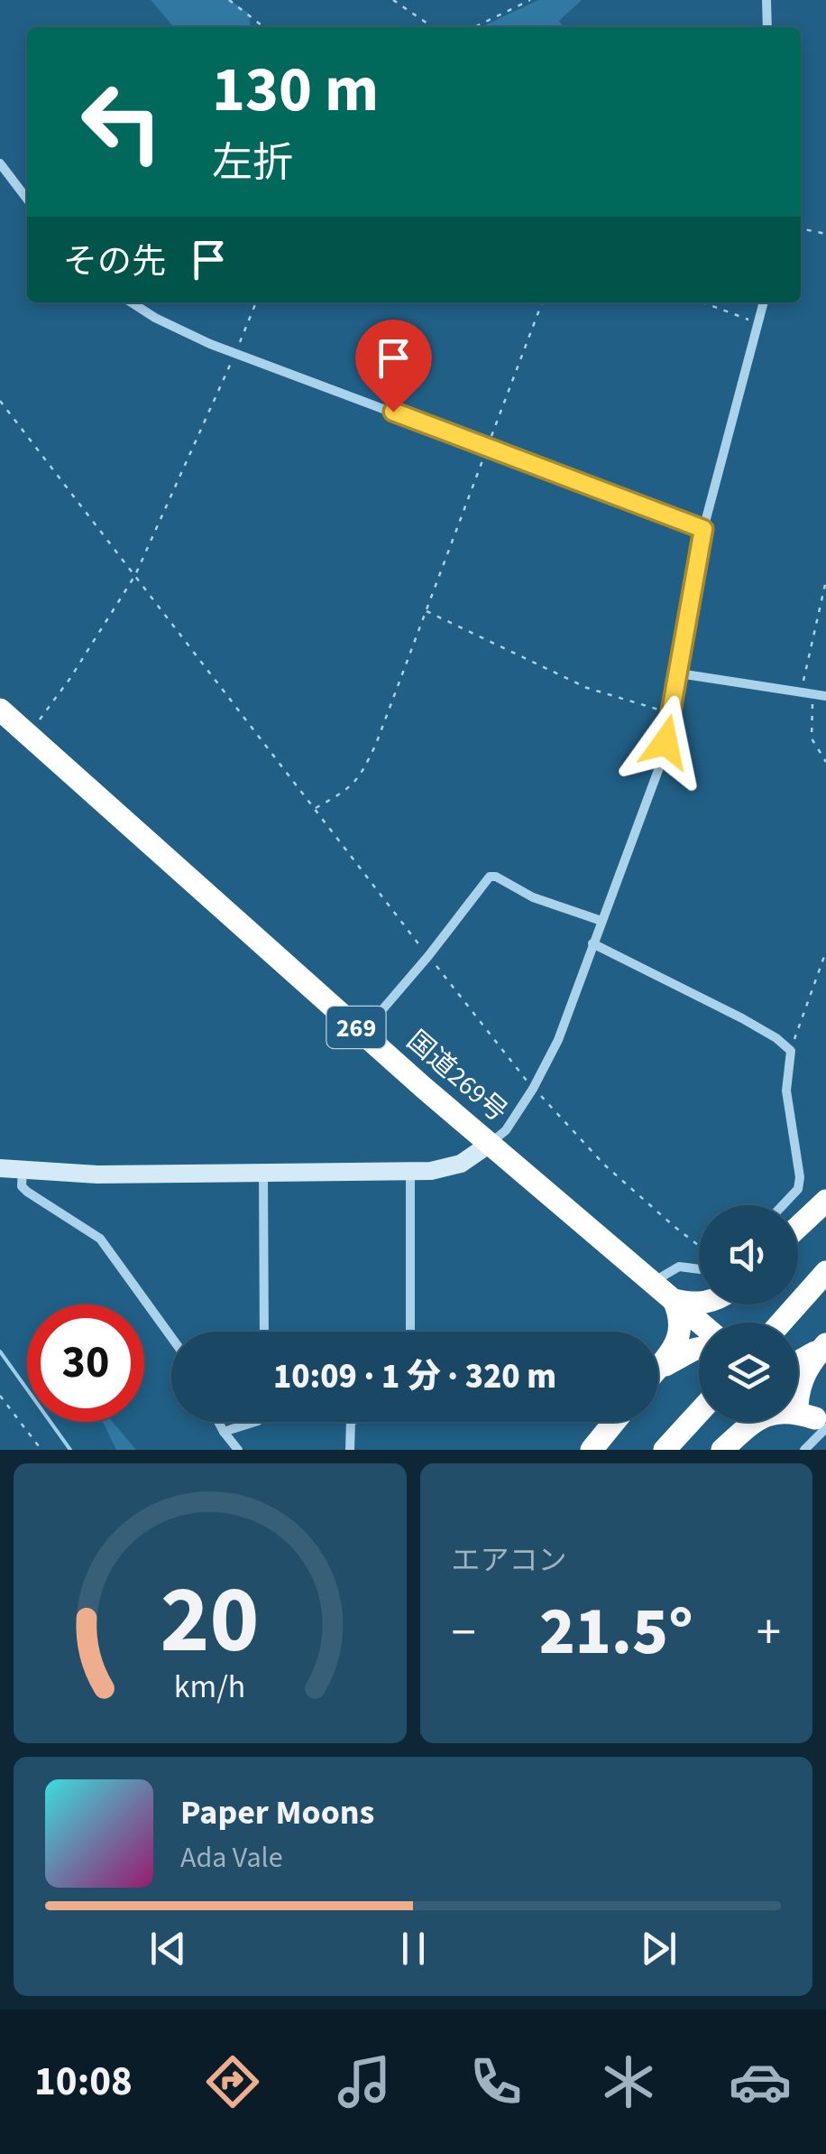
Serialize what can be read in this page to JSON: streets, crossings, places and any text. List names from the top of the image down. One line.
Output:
{"streets":{"highway":["269","国道269号"]},"page":{"turn":["130 m","左折"],"then":"その先","limit":"30","trip":"10:09 · 1 分 · 320 m","tile":"エアコン","heat":["−","21.5°","+"],"song":["Paper Moons","Ada Vale"],"tabs":"10:08","gauge":["20","km/h"]}}
